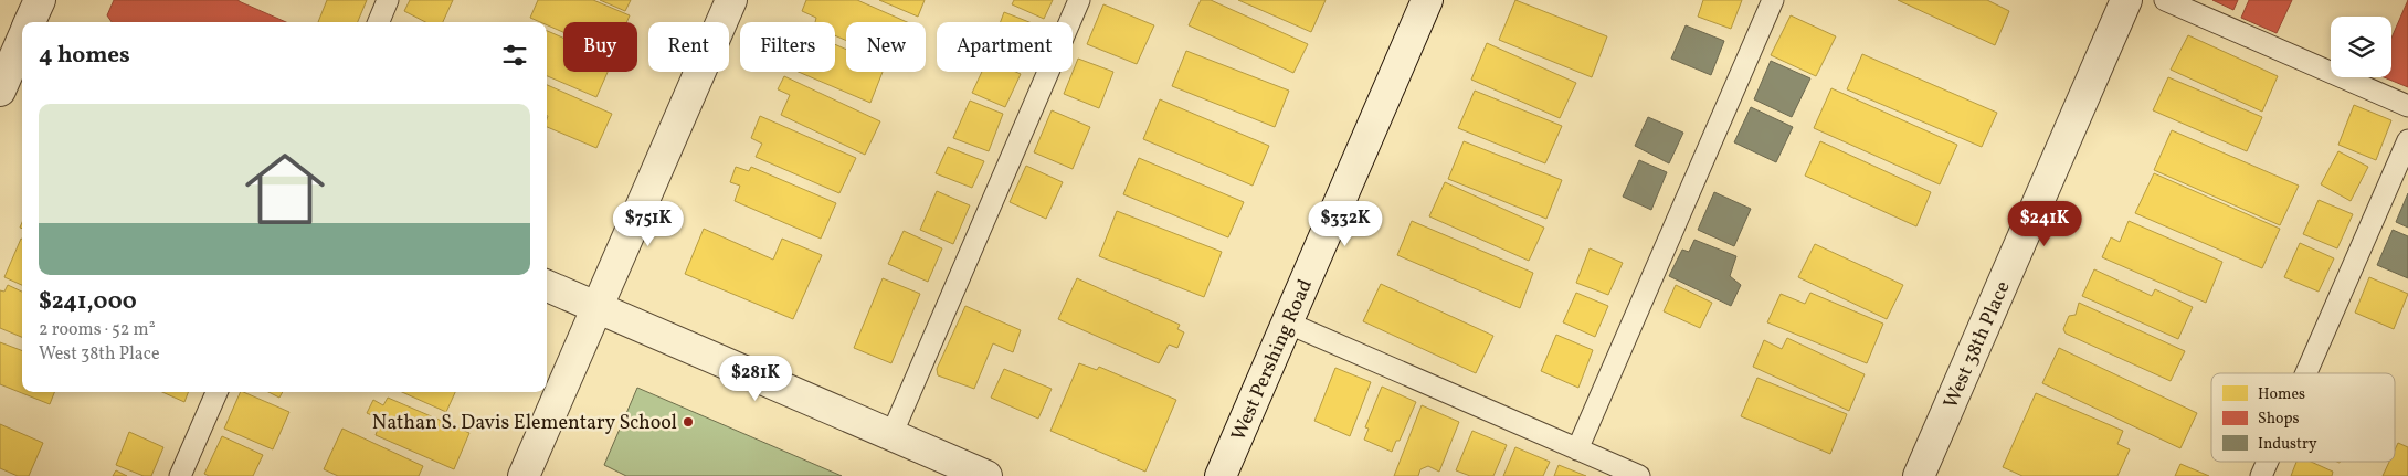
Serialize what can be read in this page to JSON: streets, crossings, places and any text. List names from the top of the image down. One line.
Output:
{"streets":{"street":["West 38th Place","West Pershing Road"]},"places":["Nathan S. Davis Elementary School"],"legend":["Homes","Shops","Industry"],"page":{"chip":["Buy","Rent","Filters","New","Apartment"],"heading":"4 homes","list":[{"name":"$241,000","note":"2 rooms · 52 m² · West 38th Place"}],"price":["$751K","$332K","$241K","$281K"]}}
